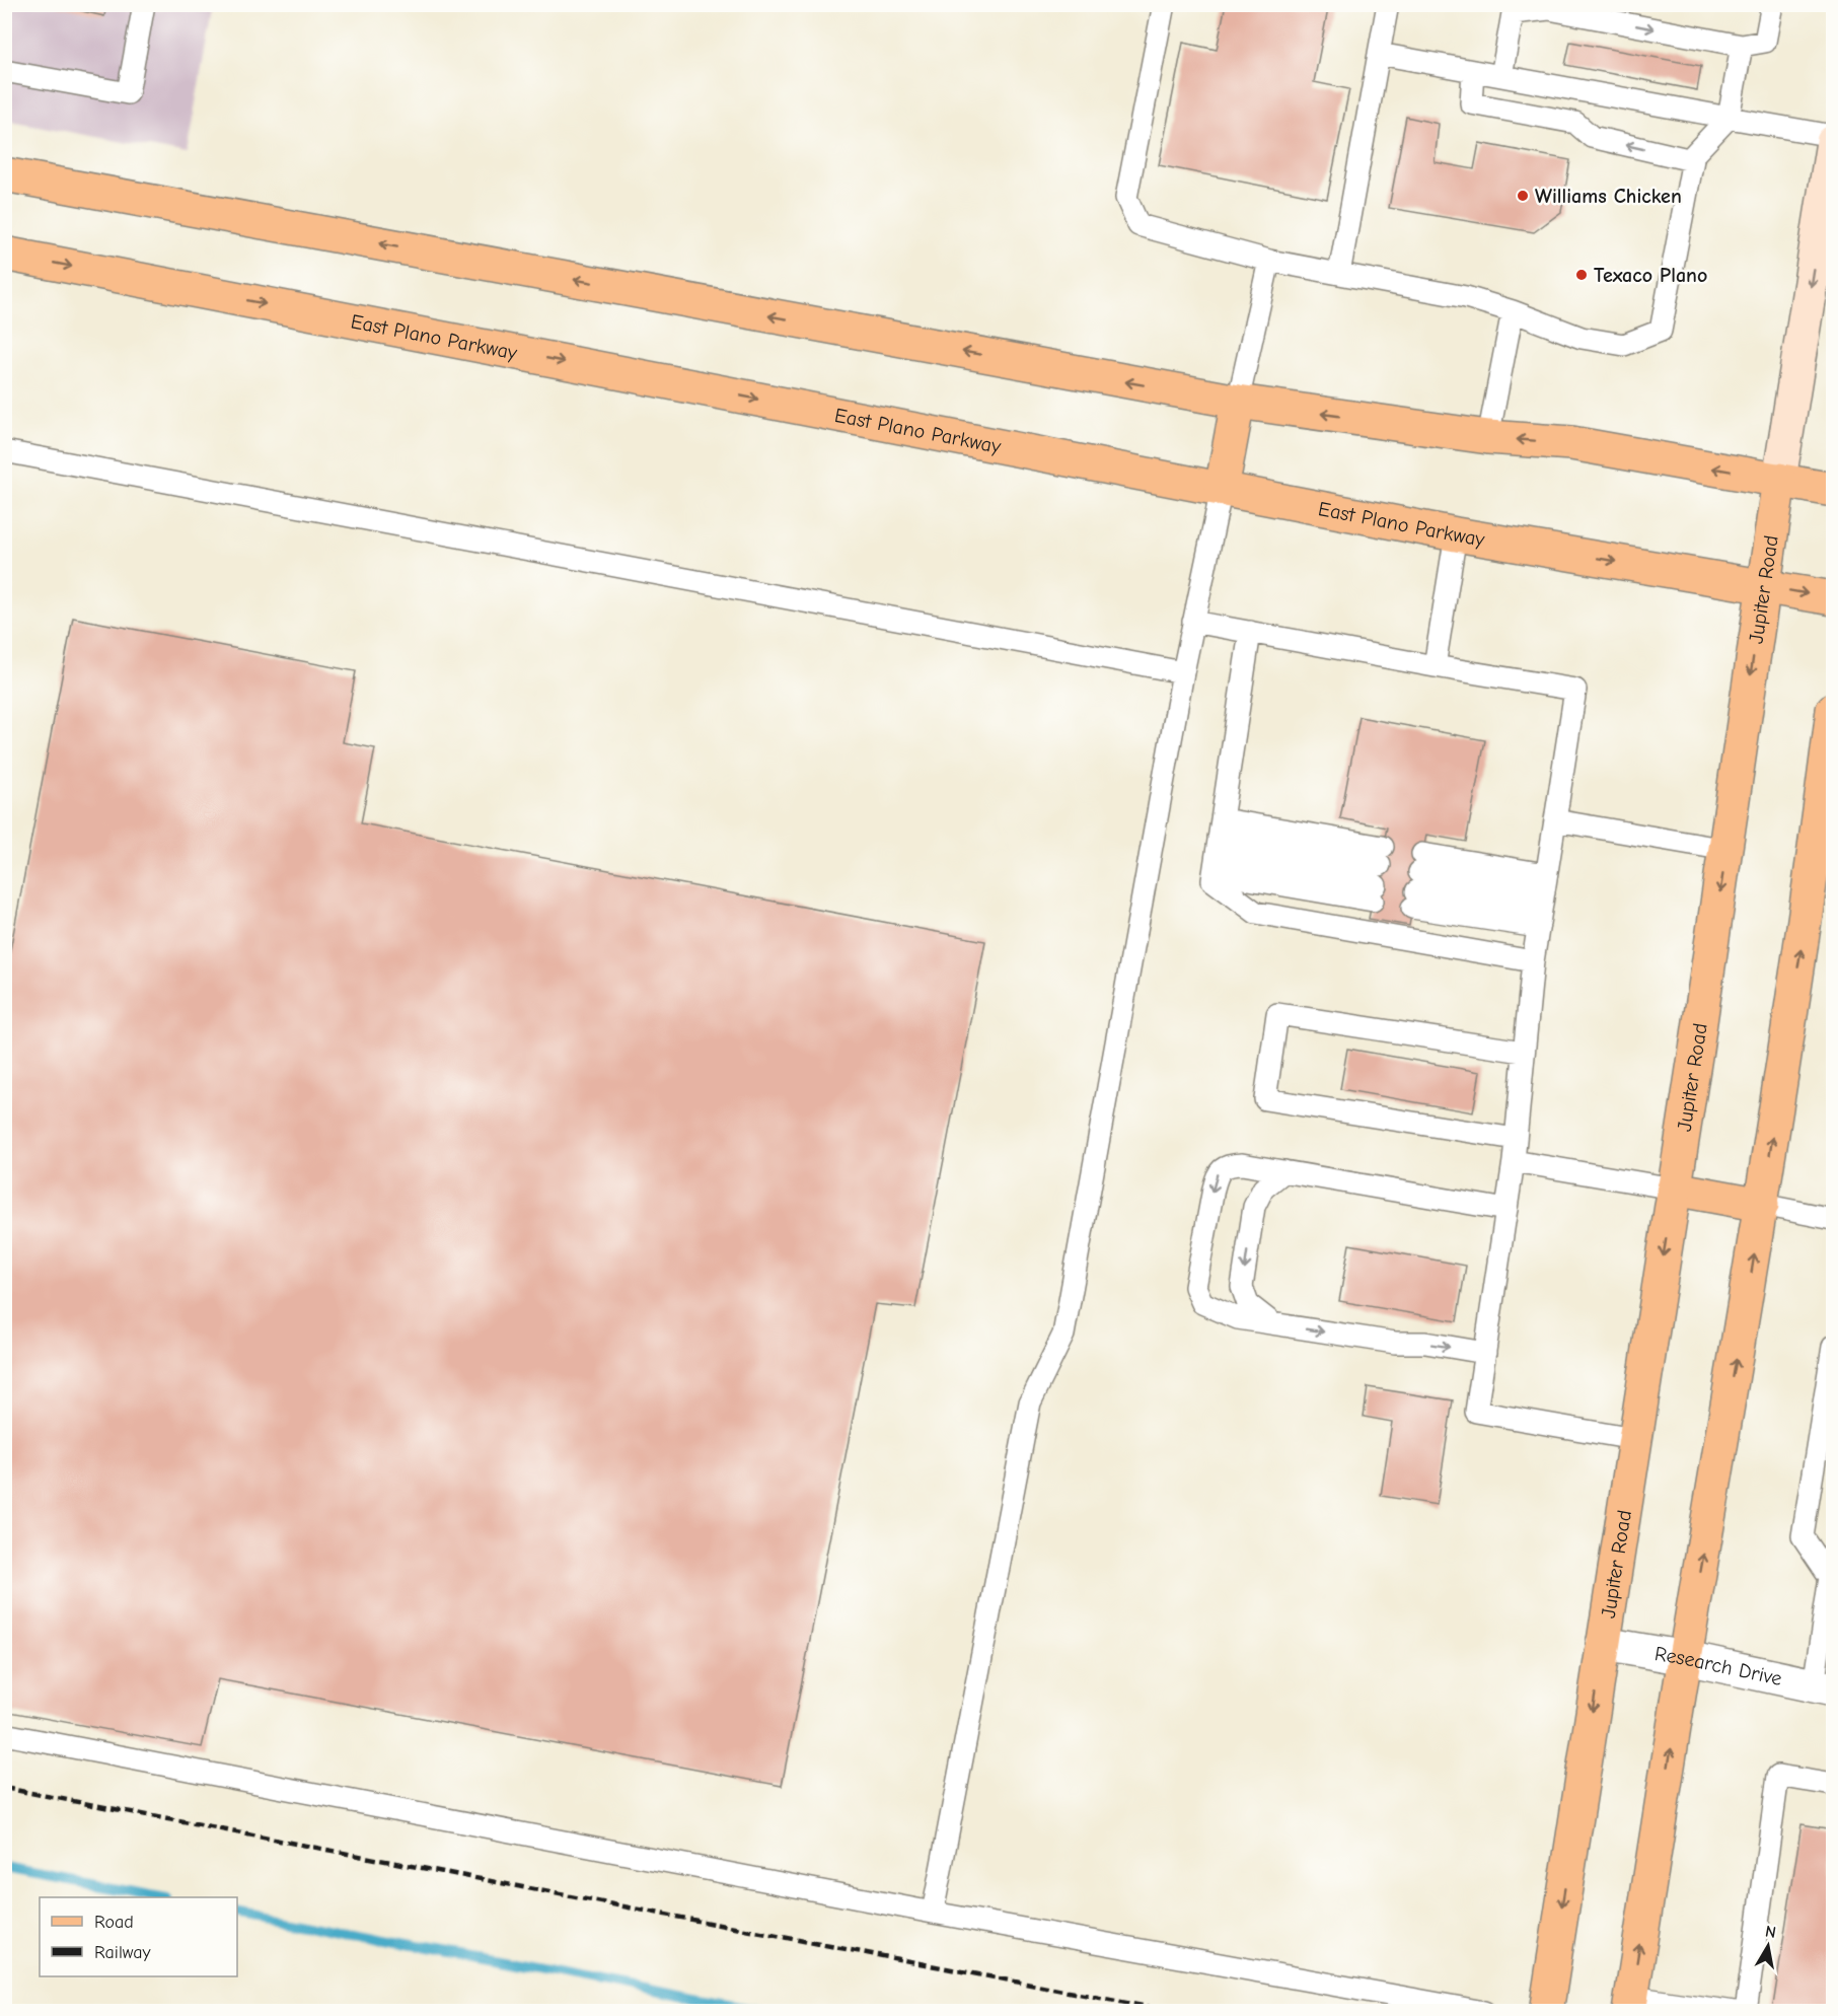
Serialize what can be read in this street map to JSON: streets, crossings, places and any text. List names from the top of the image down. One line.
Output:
{"streets":{"main road":["East Plano Parkway","Jupiter Road"],"street":["Research Drive"]},"crossings":[["East Plano Parkway","Jupiter Road"],["Jupiter Road","Research Drive"]],"places":["Williams Chicken","Texaco Plano"],"legend":["Road","Railway"],"north":"top"}
